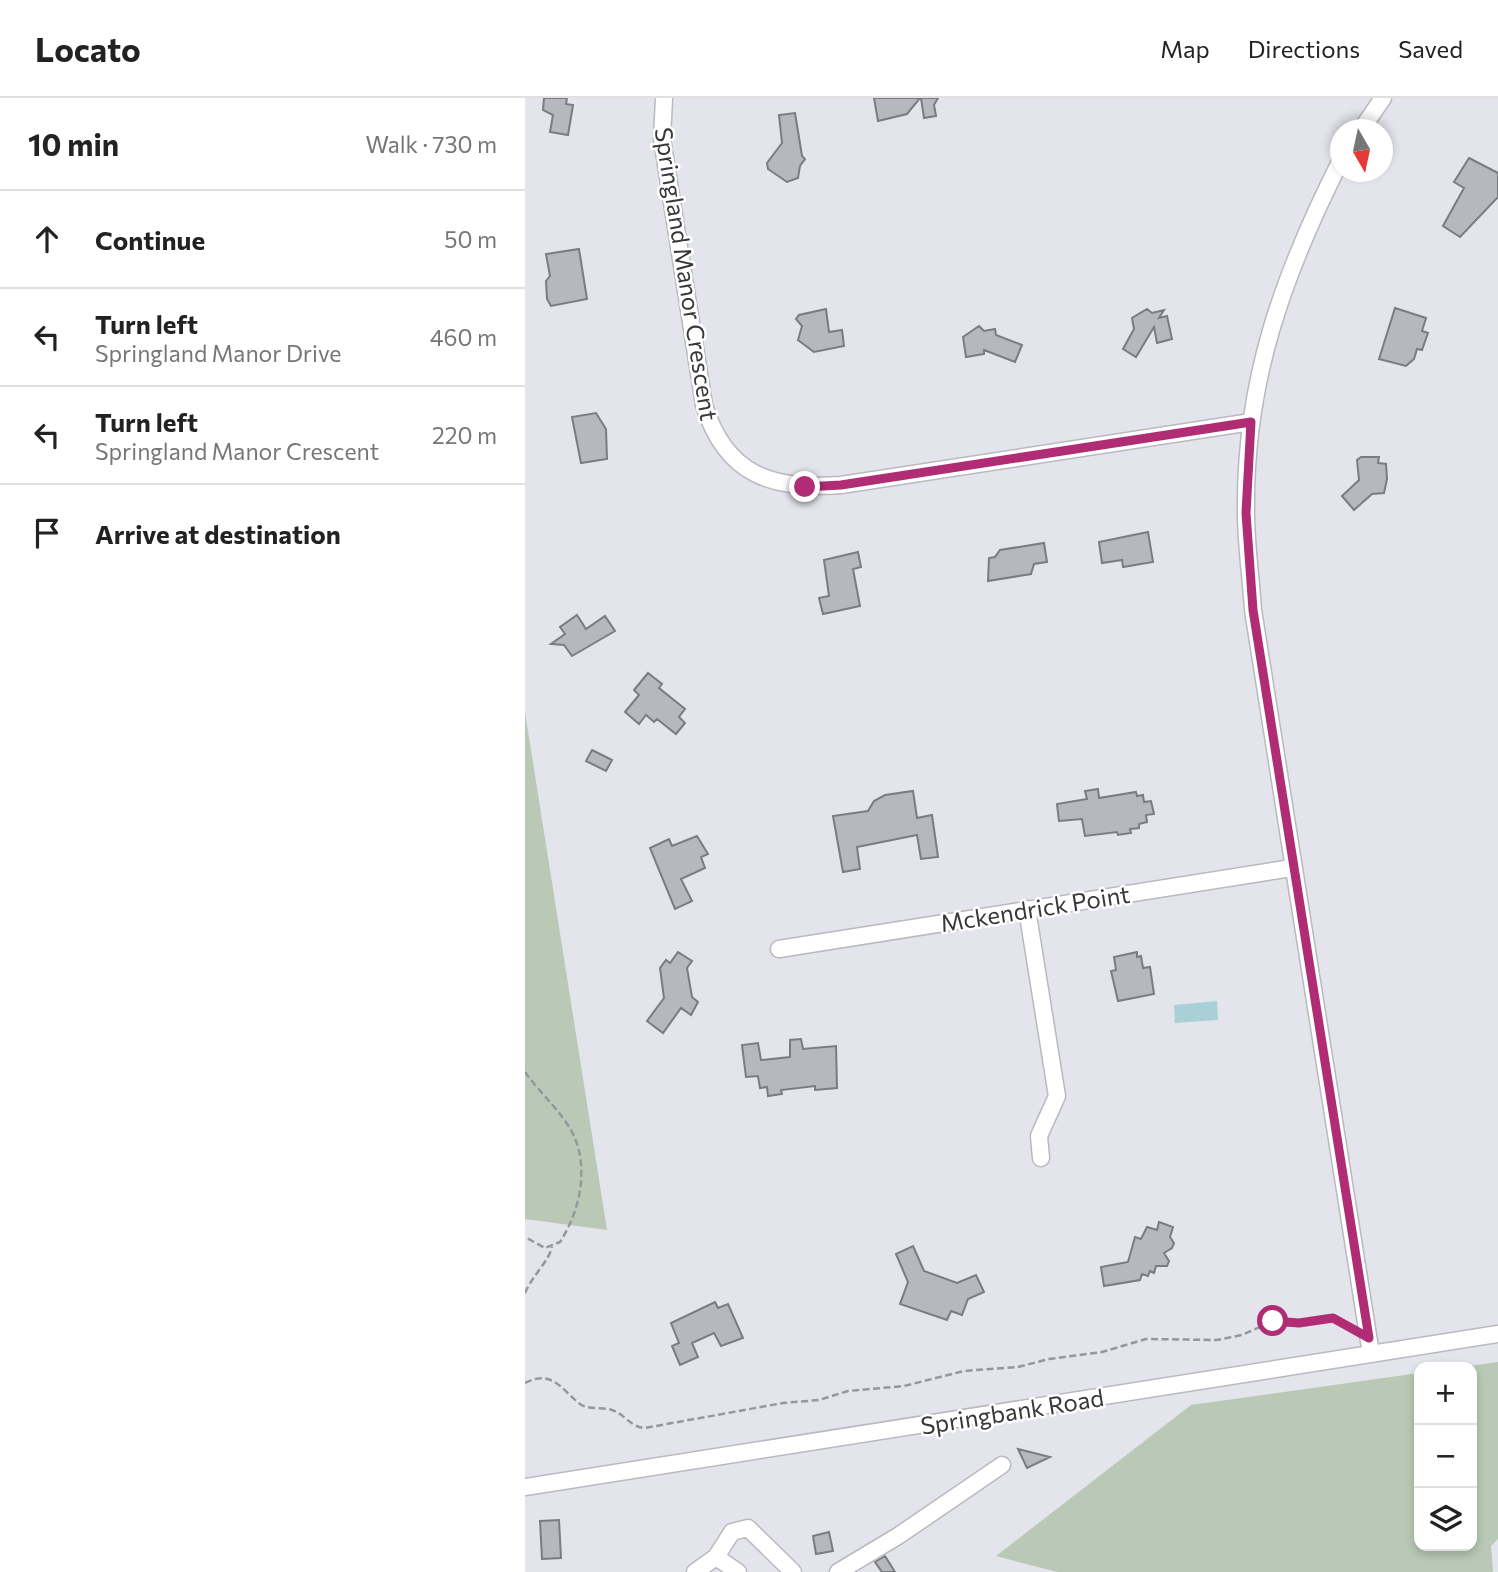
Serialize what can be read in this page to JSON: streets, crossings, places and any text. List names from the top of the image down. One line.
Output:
{"streets":{"street":["Springland Manor Crescent","Mckendrick Point","Springbank Road"]},"north":"bottom","page":{"header":"Locato","nav":["Map","Directions","Saved"],"heading":["10 min","Walk · 730 m"],"list":[["Continue","50 m"],["Turn left","Springland Manor Drive","460 m"],["Turn left","Springland Manor Crescent","220 m"],"Arrive at destination"],"map_buttons":["+","−"]}}
